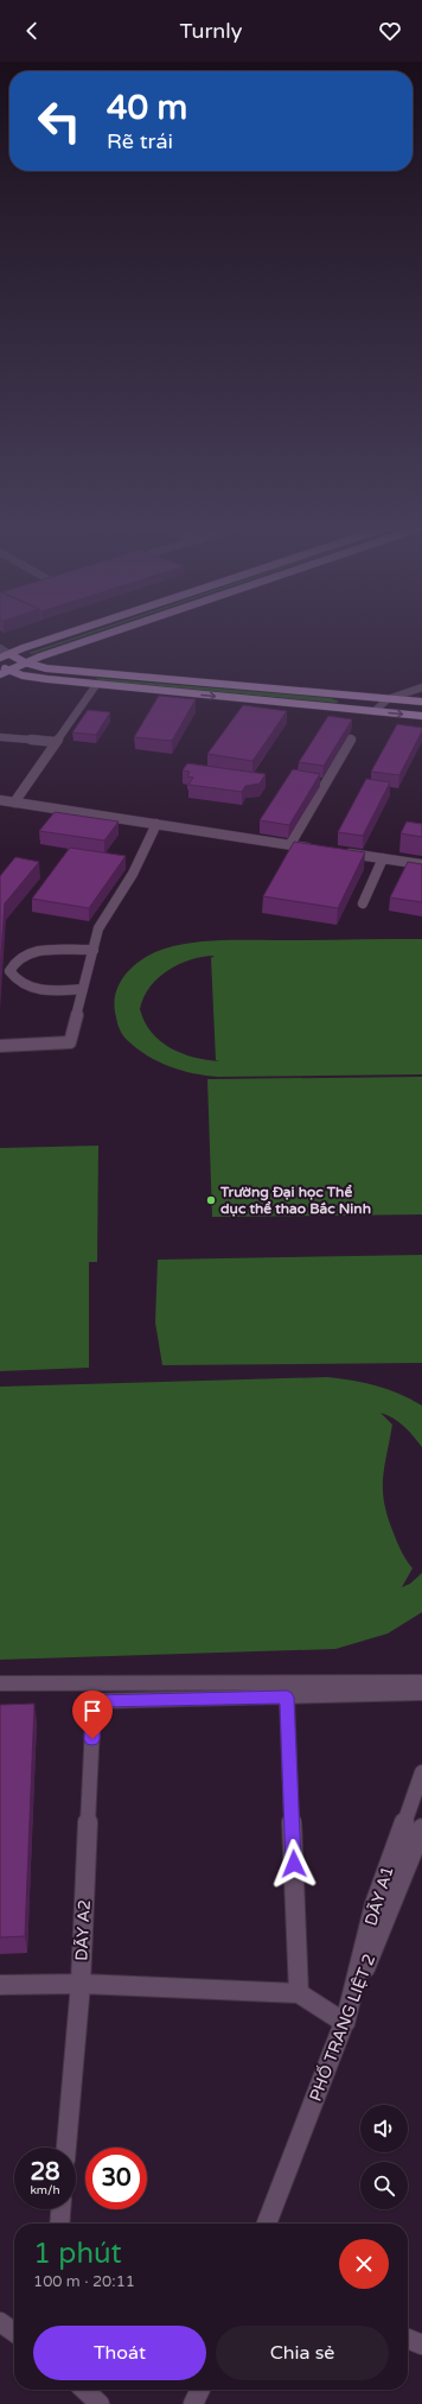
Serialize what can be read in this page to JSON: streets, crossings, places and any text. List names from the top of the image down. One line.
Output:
{"streets":{"street":["DÃY A1","DÃY A2","PHỐ TRANG LIỆT 2"]},"crossings":[["DÃY A1","PHỐ TRANG LIỆT 2"]],"places":["Trường Đại học Thể dục thể thao Bắc Ninh"],"page":{"header":"Turnly","turn":["40 m","Rẽ trái"],"speed":"28 km/h","limit":"30","heading":["1 phút","100 m · 20:11"],"buttons":["Thoát","Chia sẻ"]}}
